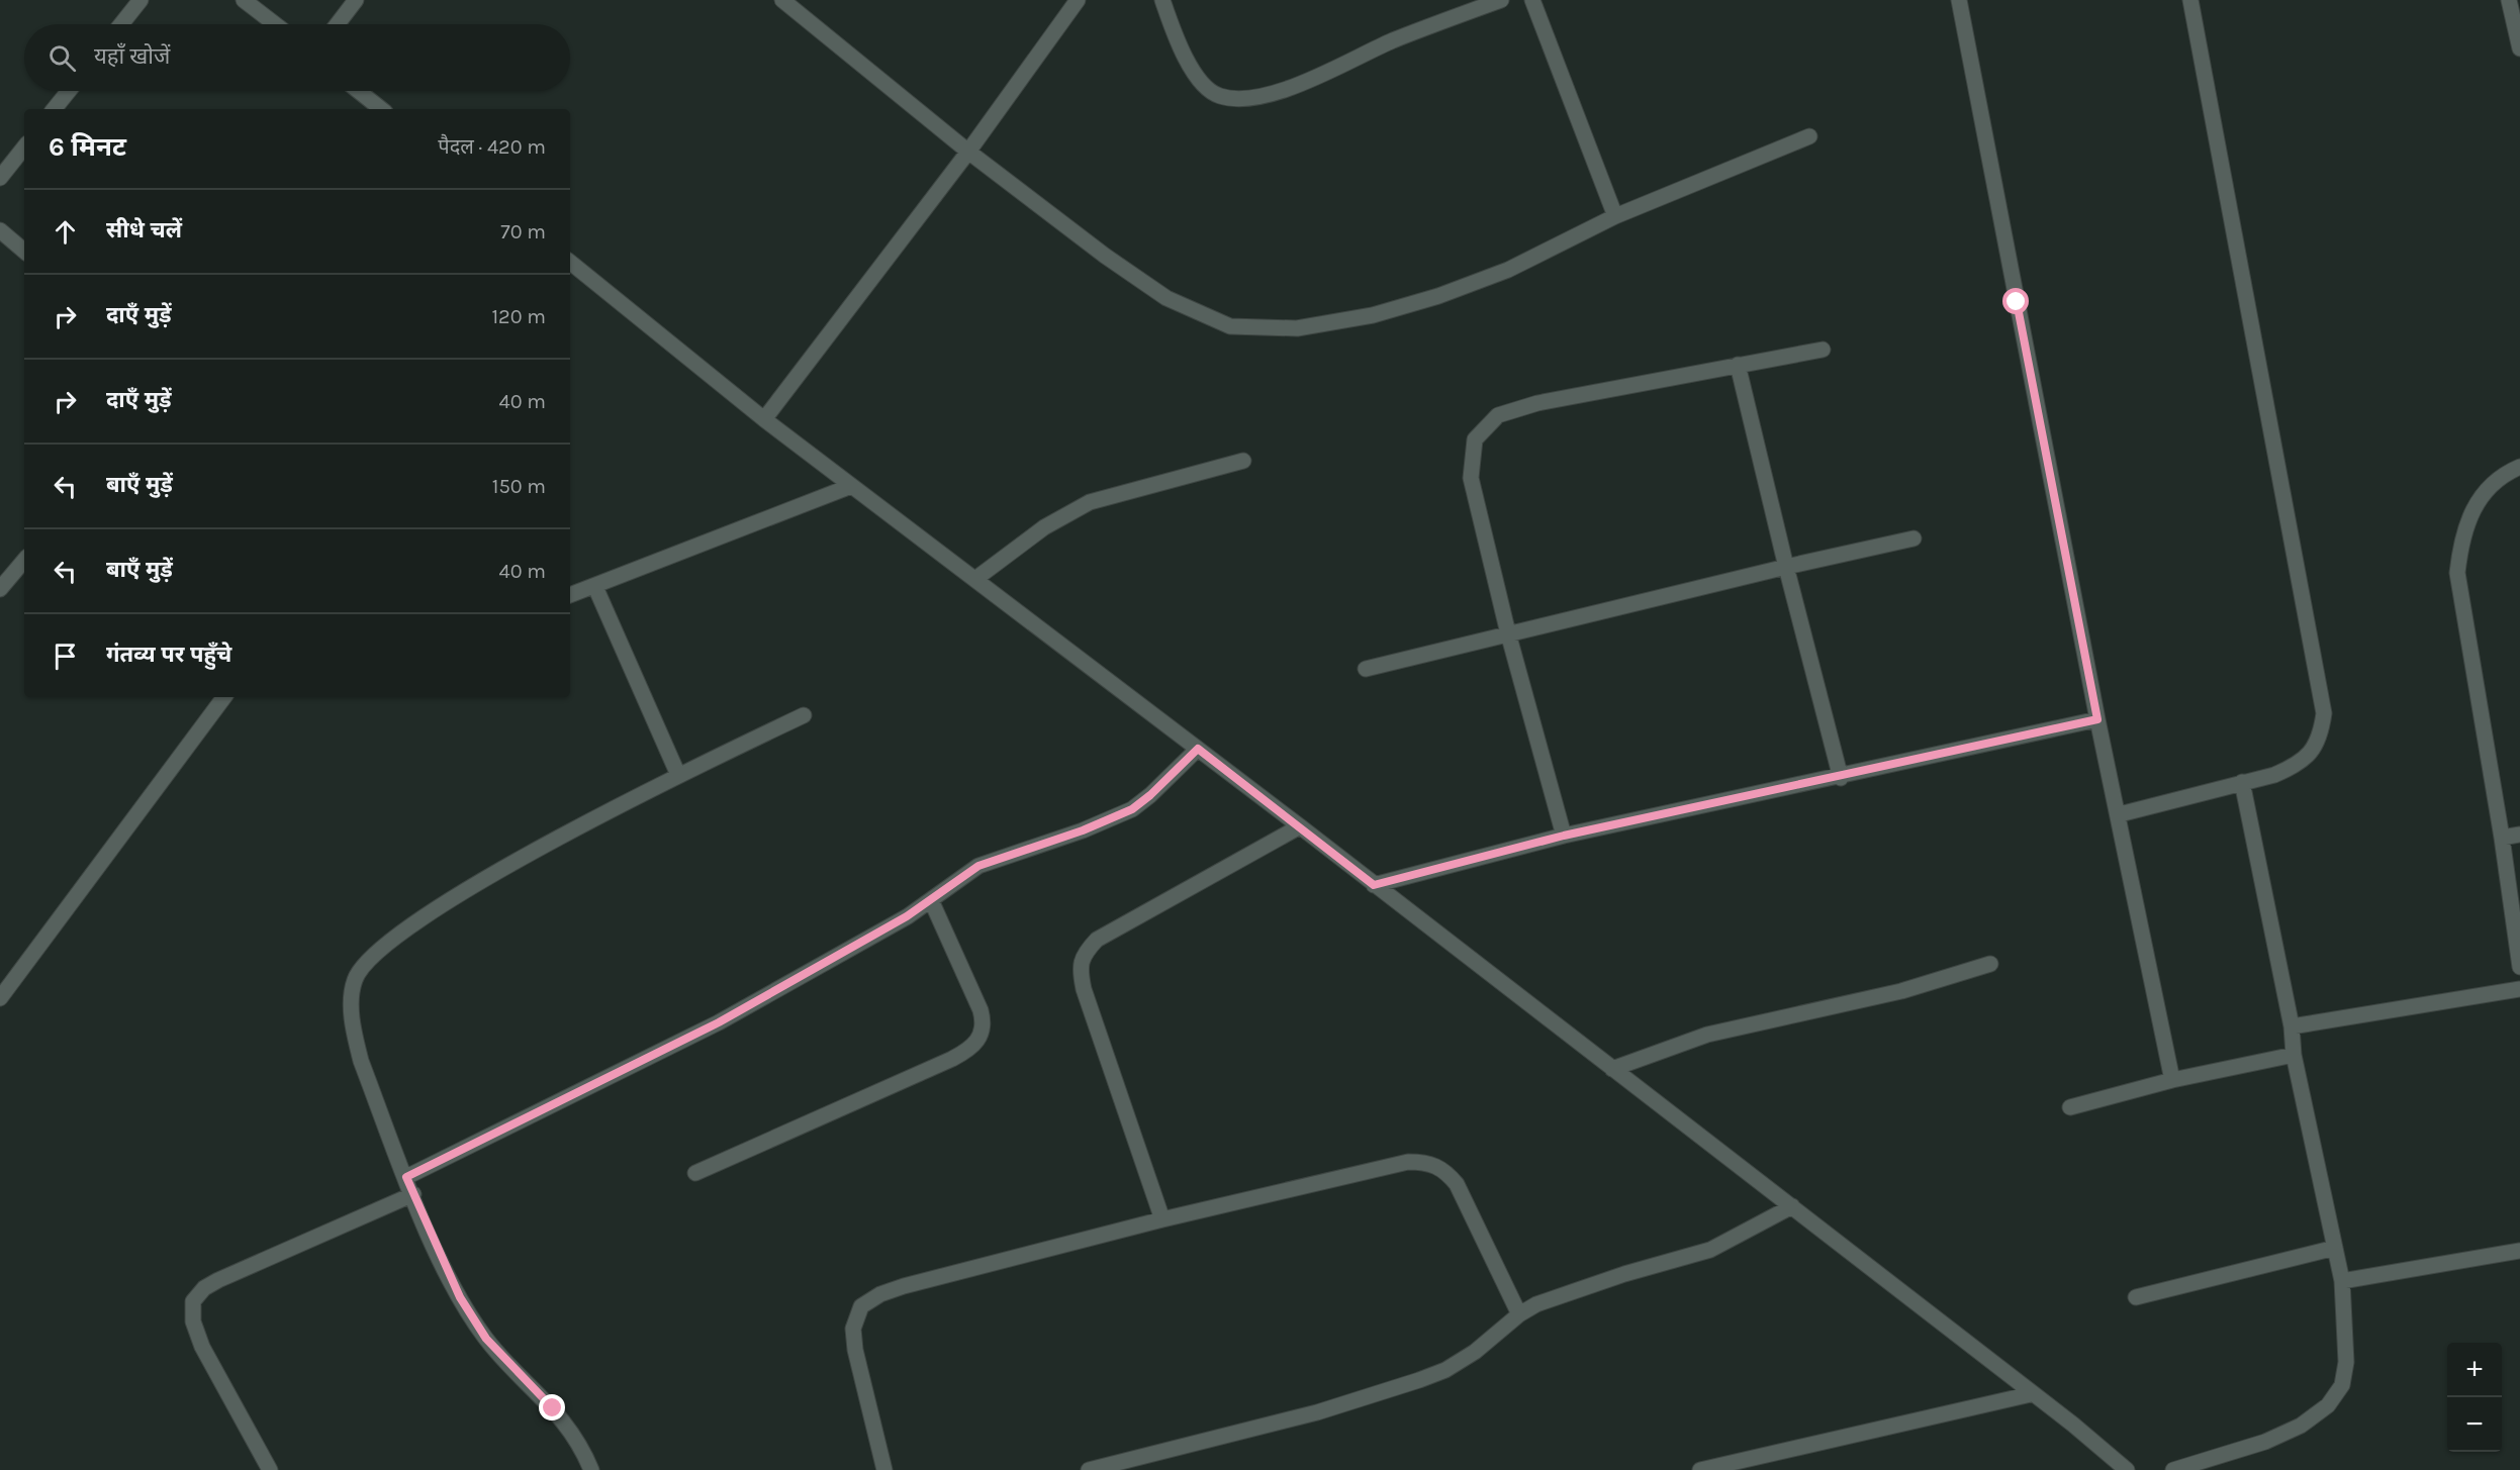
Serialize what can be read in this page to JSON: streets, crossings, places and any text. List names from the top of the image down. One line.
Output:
{"page":{"search":"यहाँ खोजें","heading":["6 मिनट","पैदल · 420 m"],"list":[["सीधे चलें","70 m"],["दाएँ मुड़ें","120 m"],["दाएँ मुड़ें","40 m"],["बाएँ मुड़ें","150 m"],["बाएँ मुड़ें","40 m"],"गंतव्य पर पहुँचे"],"map_buttons":["+","−"]}}
